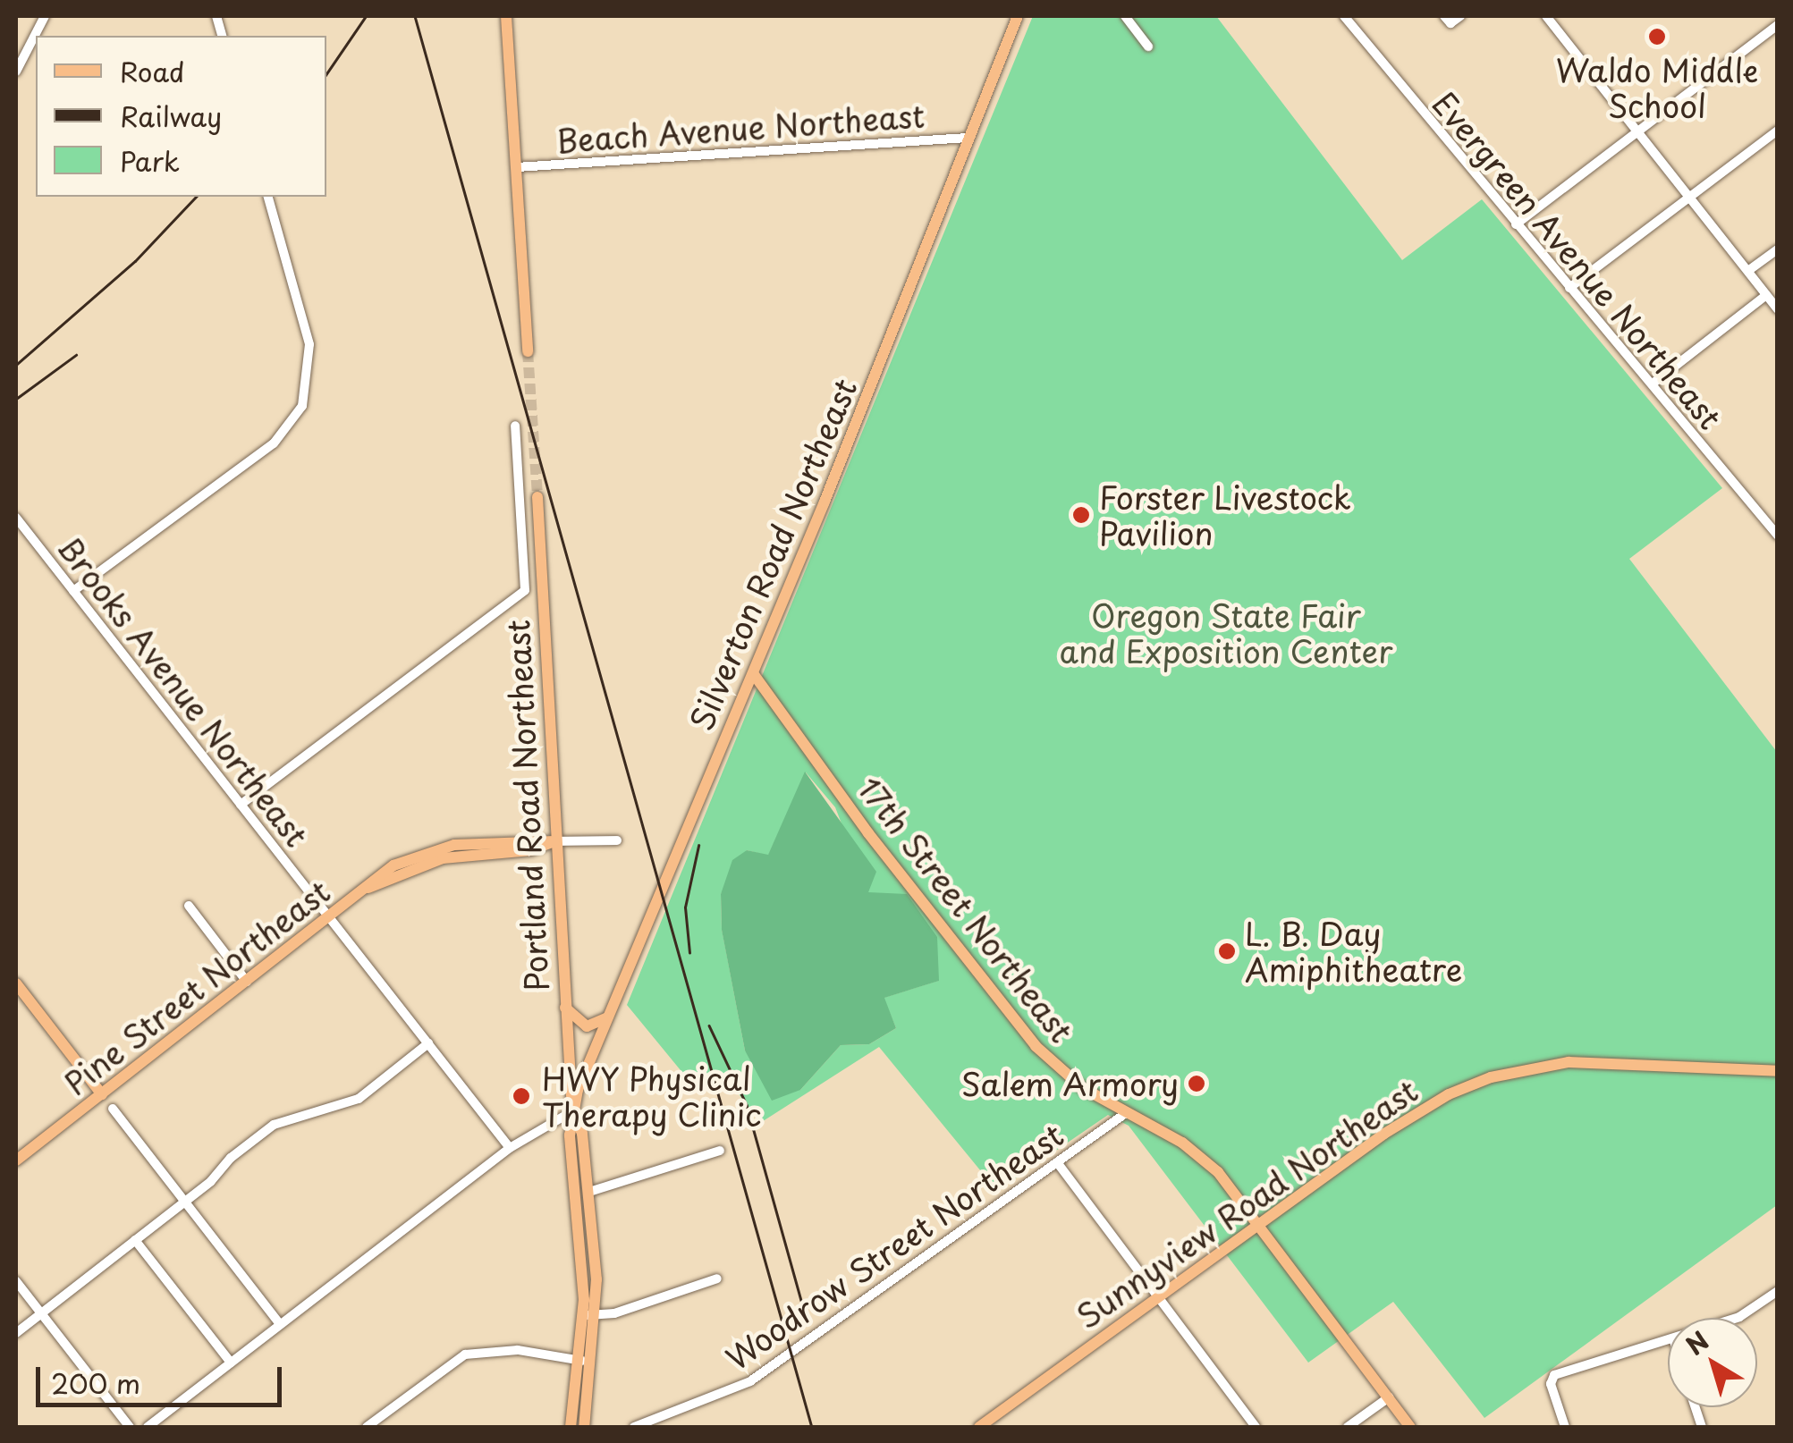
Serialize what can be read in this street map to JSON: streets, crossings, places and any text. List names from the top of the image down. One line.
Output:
{"streets":{"main road":["Silverton Road Northeast","Portland Road Northeast","17th Street Northeast","Pine Street Northeast","Sunnyview Road Northeast"],"street":["Beach Avenue Northeast","Evergreen Avenue Northeast","Brooks Avenue Northeast","Woodrow Street Northeast"]},"crossings":[["Beach Avenue Northeast","Silverton Road Northeast"],["Silverton Road Northeast","Portland Road Northeast"],["Silverton Road Northeast","17th Street Northeast"],["Brooks Avenue Northeast","Pine Street Northeast"],["Portland Road Northeast","Pine Street Northeast"],["17th Street Northeast","Sunnyview Road Northeast"],["17th Street Northeast","Woodrow Street Northeast"]],"parks":["Oregon State Fair and Exposition Center"],"places":["Waldo Middle School","Forster Livestock Pavilion","L. B. Day Amiphitheatre","Salem Armory","HWY Physical Therapy Clinic"],"legend":["Road","Railway","Park"],"scale_bar":"200 m","north":"top left"}
